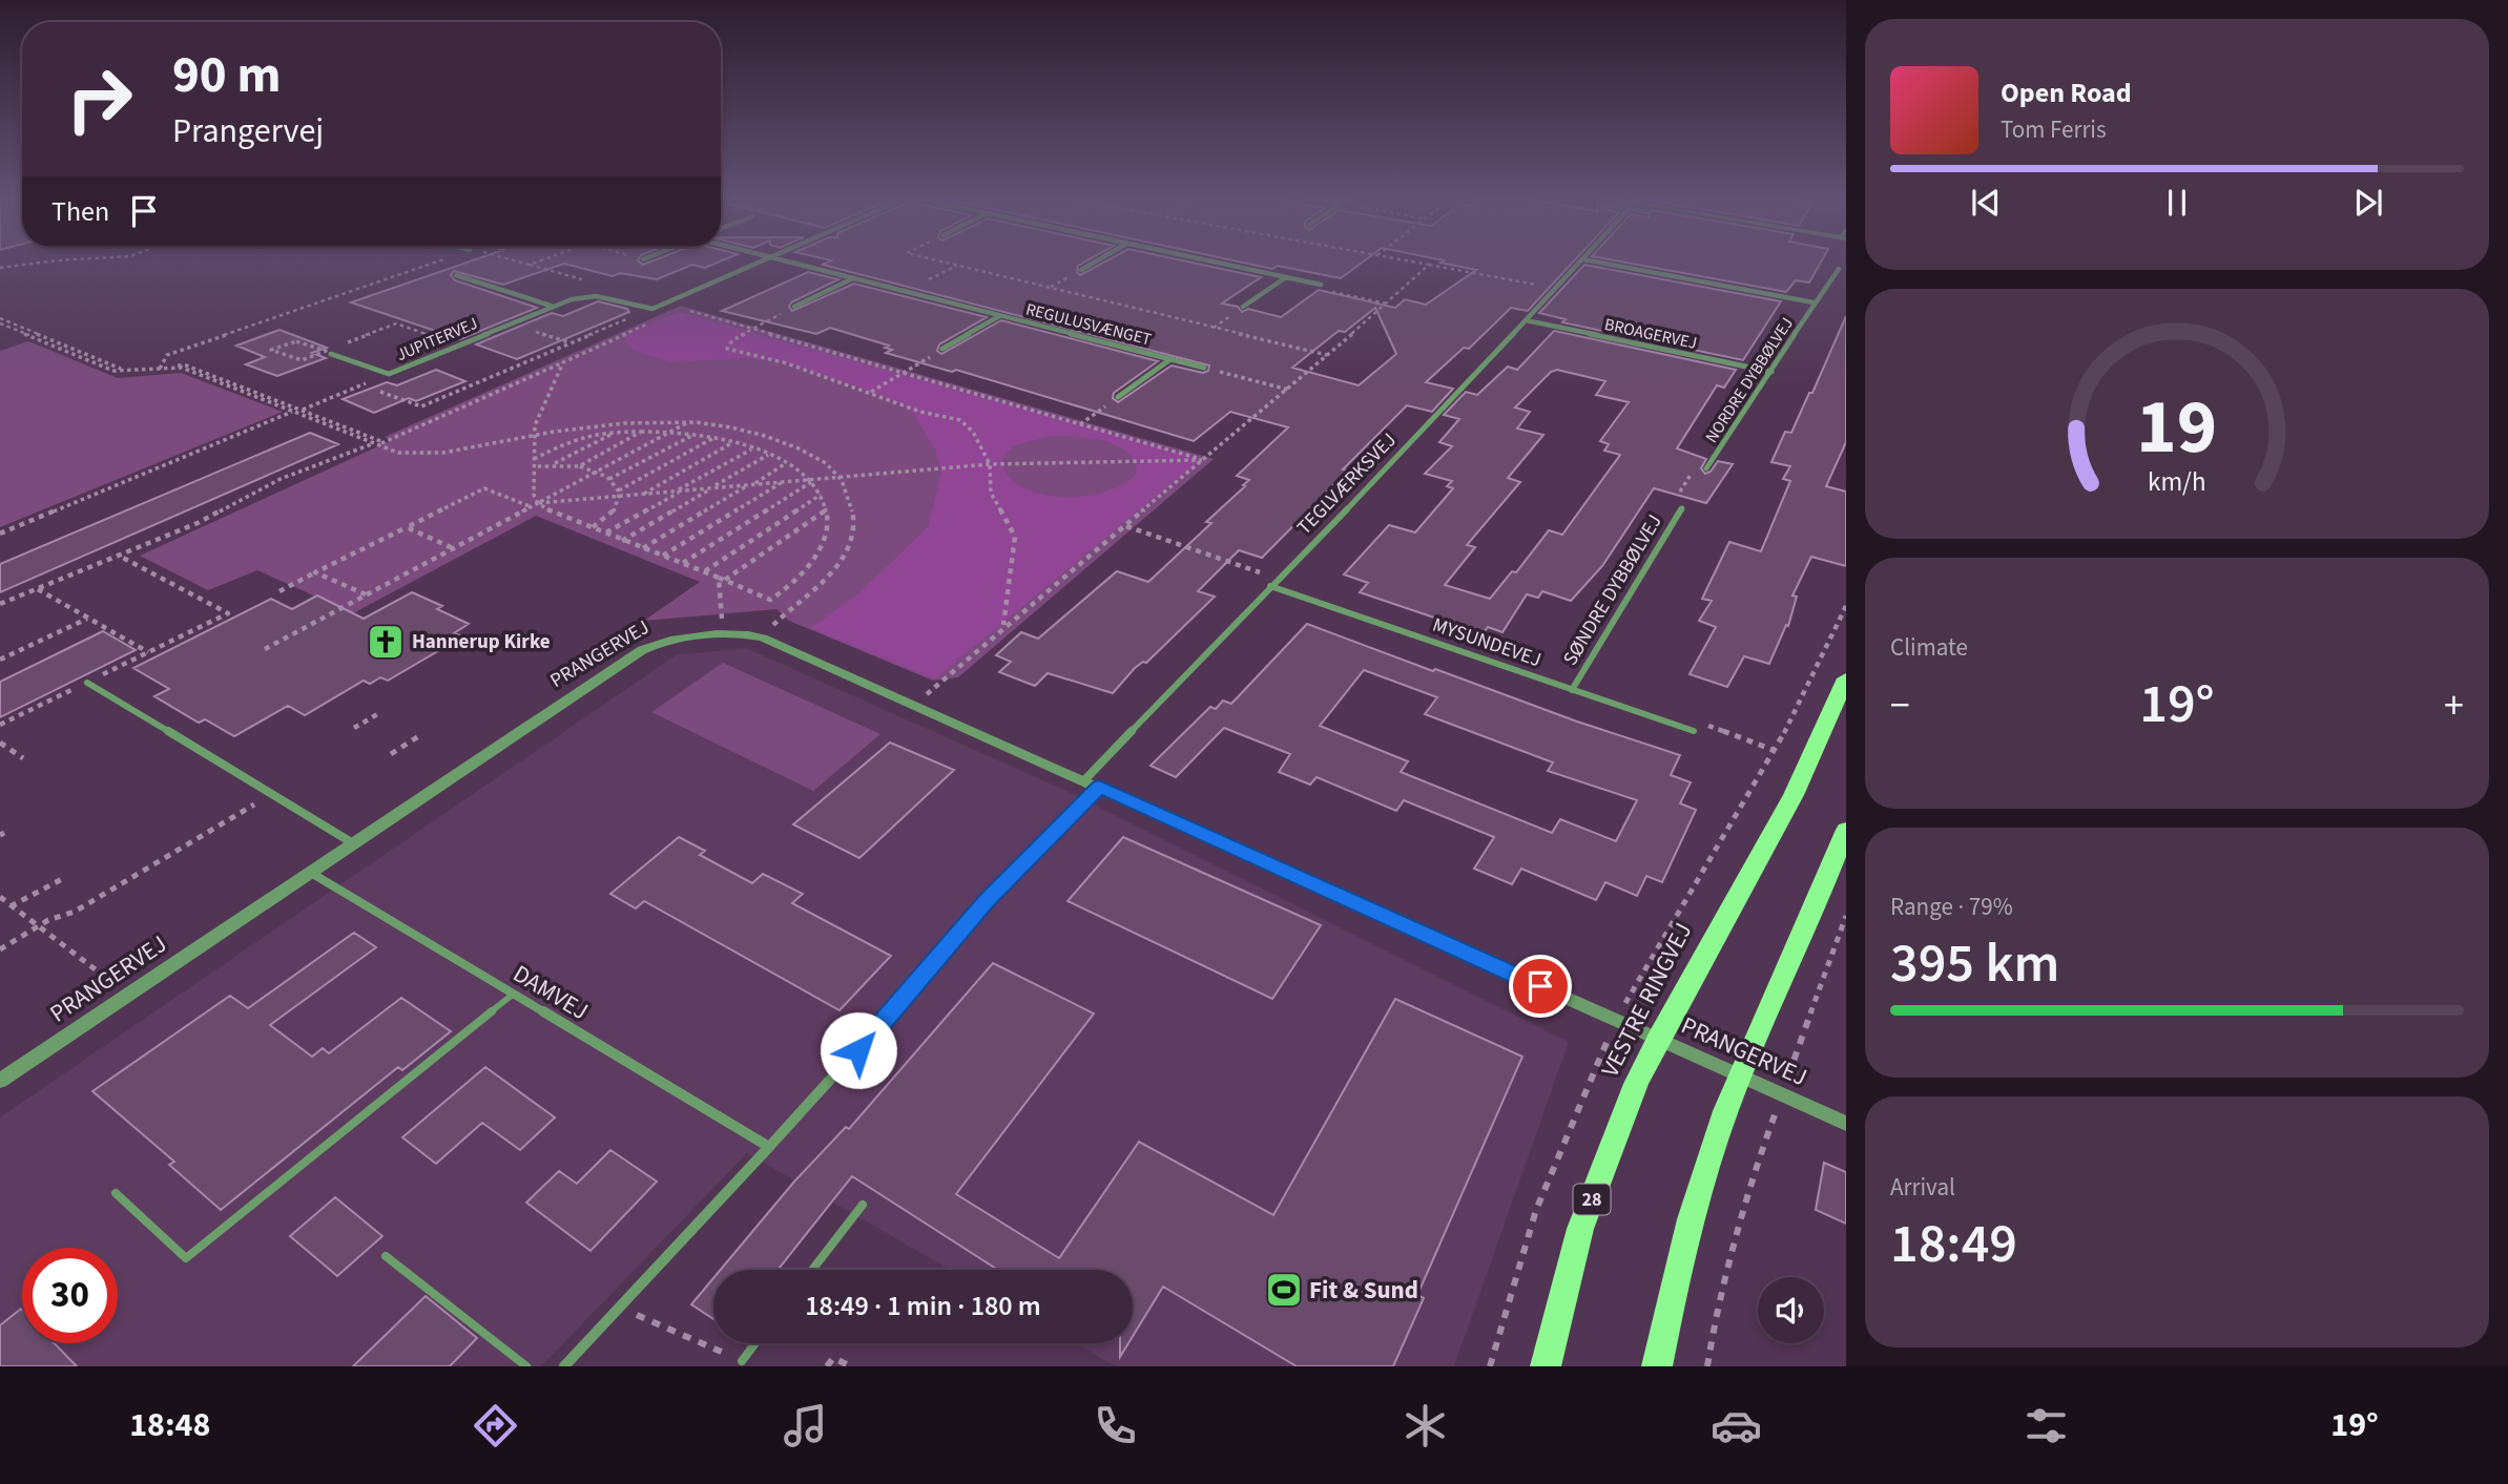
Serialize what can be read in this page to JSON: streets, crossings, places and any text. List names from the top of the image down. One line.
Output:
{"streets":{"main road":["VESTRE RINGVEJ","28"],"street":["REGULUSVÆNGET","BROAGERVEJ","JUPITERVEJ","NORDRE DYBBØLVEJ","TEGLVÆRKSVEJ","SØNDRE DYBBØLVEJ","MYSUNDEVEJ","PRANGERVEJ","DAMVEJ"]},"crossings":[["BROAGERVEJ","NORDRE DYBBØLVEJ"],["BROAGERVEJ","TEGLVÆRKSVEJ"],["TEGLVÆRKSVEJ","MYSUNDEVEJ"],["TEGLVÆRKSVEJ","PRANGERVEJ"],["SØNDRE DYBBØLVEJ","MYSUNDEVEJ"],["PRANGERVEJ","DAMVEJ"],["PRANGERVEJ","VESTRE RINGVEJ"]],"places":{"church":["Hannerup Kirke"],"sports":["Fit & Sund"]},"page":{"turn":["90 m","Prangervej"],"song":["Open Road","Tom Ferris"],"then":"Then","tile":["Climate",["Range · 79%","395 km"],["Arrival","18:49"]],"heat":["−","19°","+"],"limit":"30","trip":"18:49 · 1 min · 180 m","tabs":["18:48","19°"],"gauge":["19","km/h"]}}
